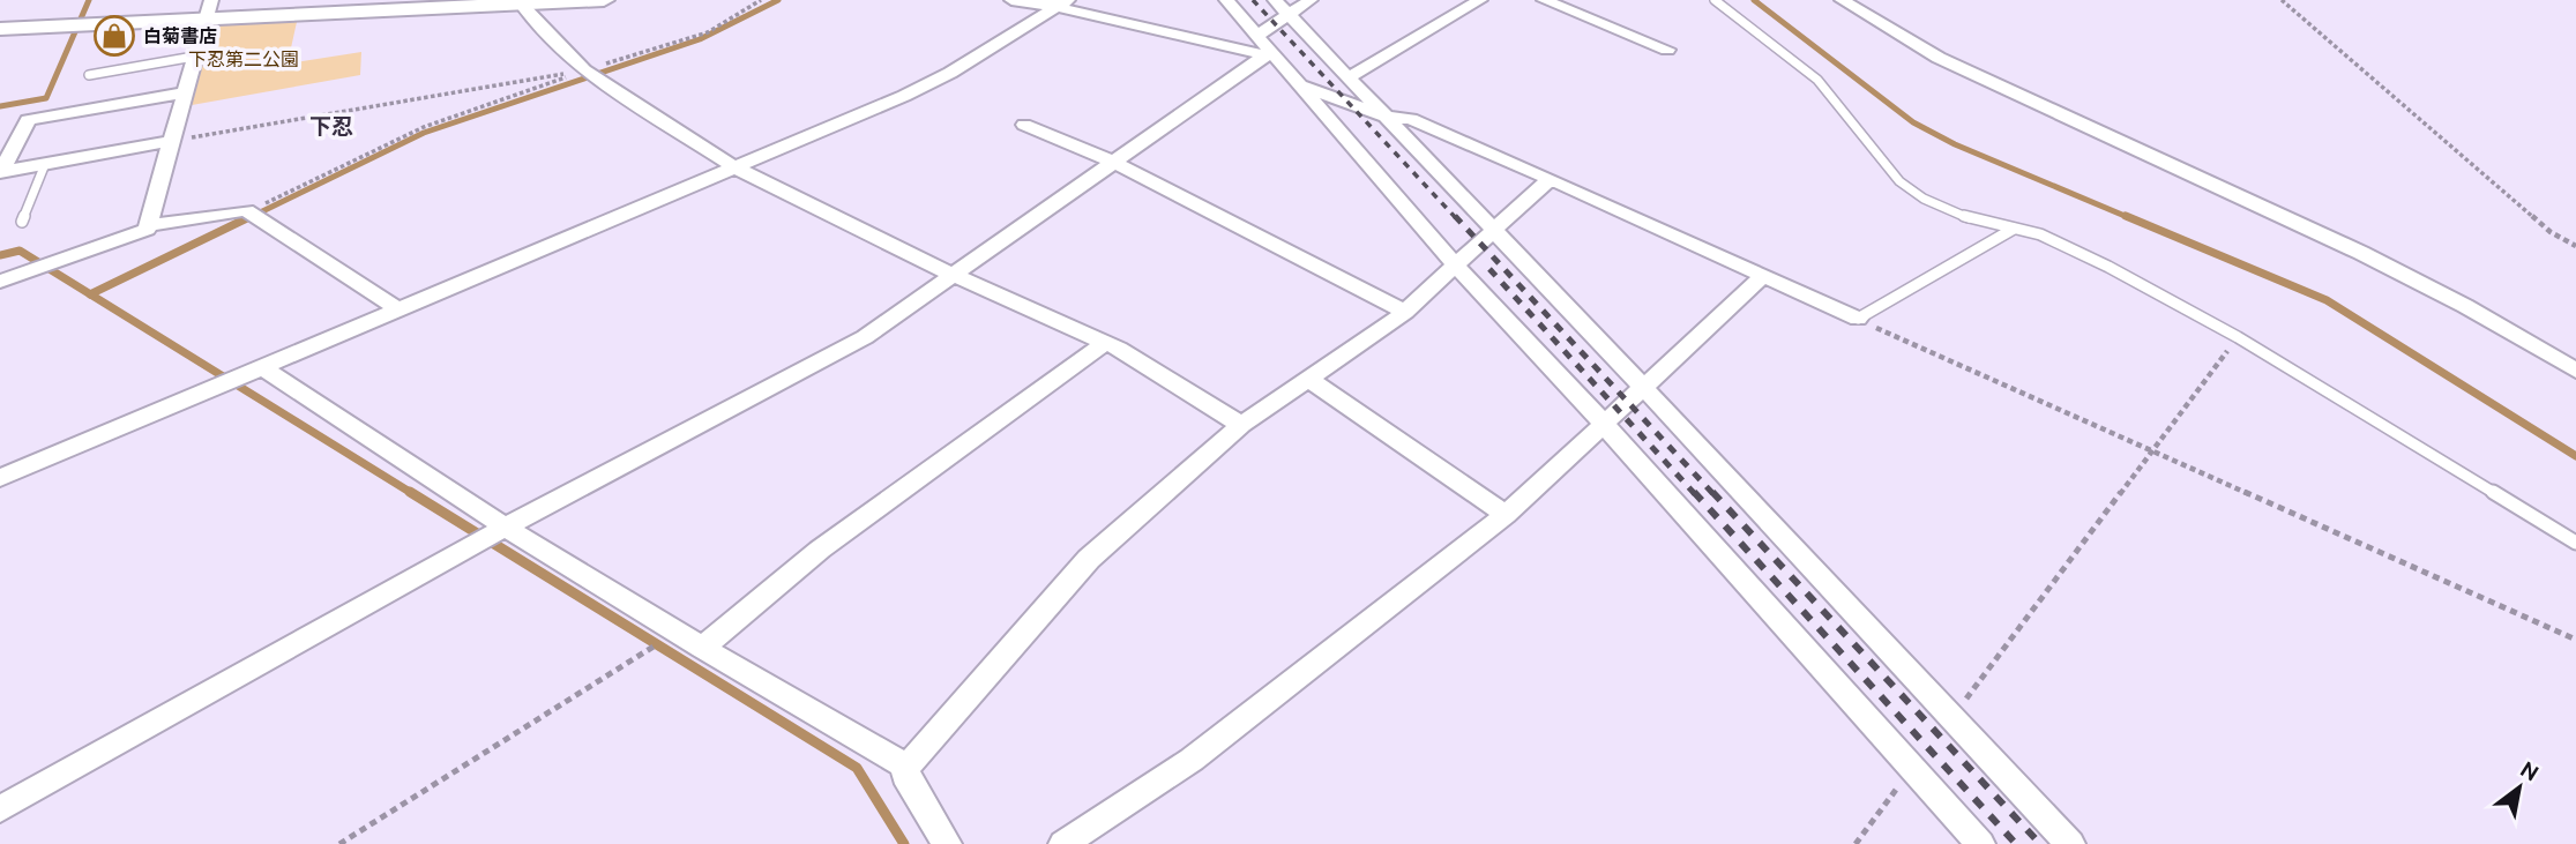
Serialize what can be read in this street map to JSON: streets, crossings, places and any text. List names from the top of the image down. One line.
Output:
{"districts":["下忍"],"parks":["下忍第二公園"],"places":{"shop":["白菊書店"]},"north":"top right"}
